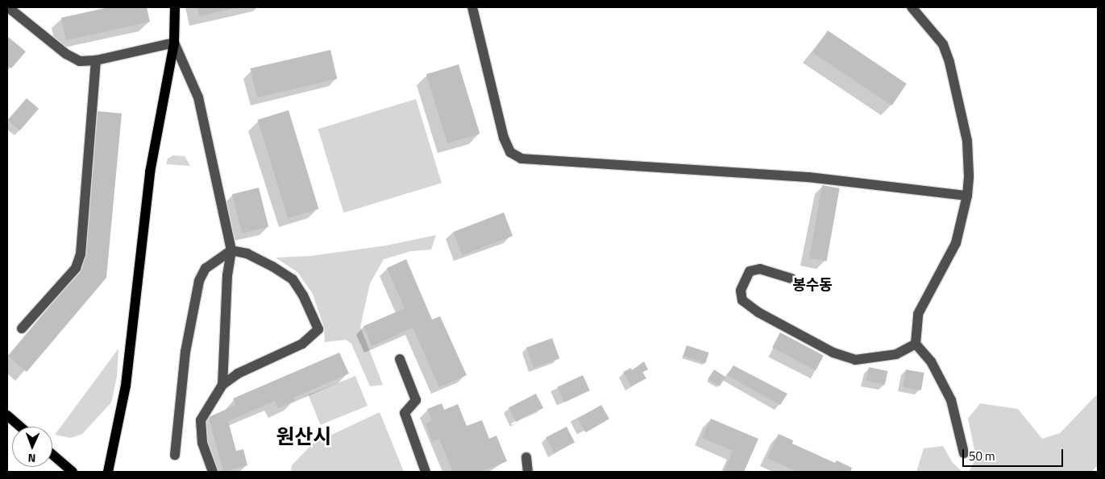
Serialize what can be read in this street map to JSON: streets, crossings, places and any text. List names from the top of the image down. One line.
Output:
{"districts":["봉수동","원산시"],"scale_bar":"50 m","north":"bottom"}
